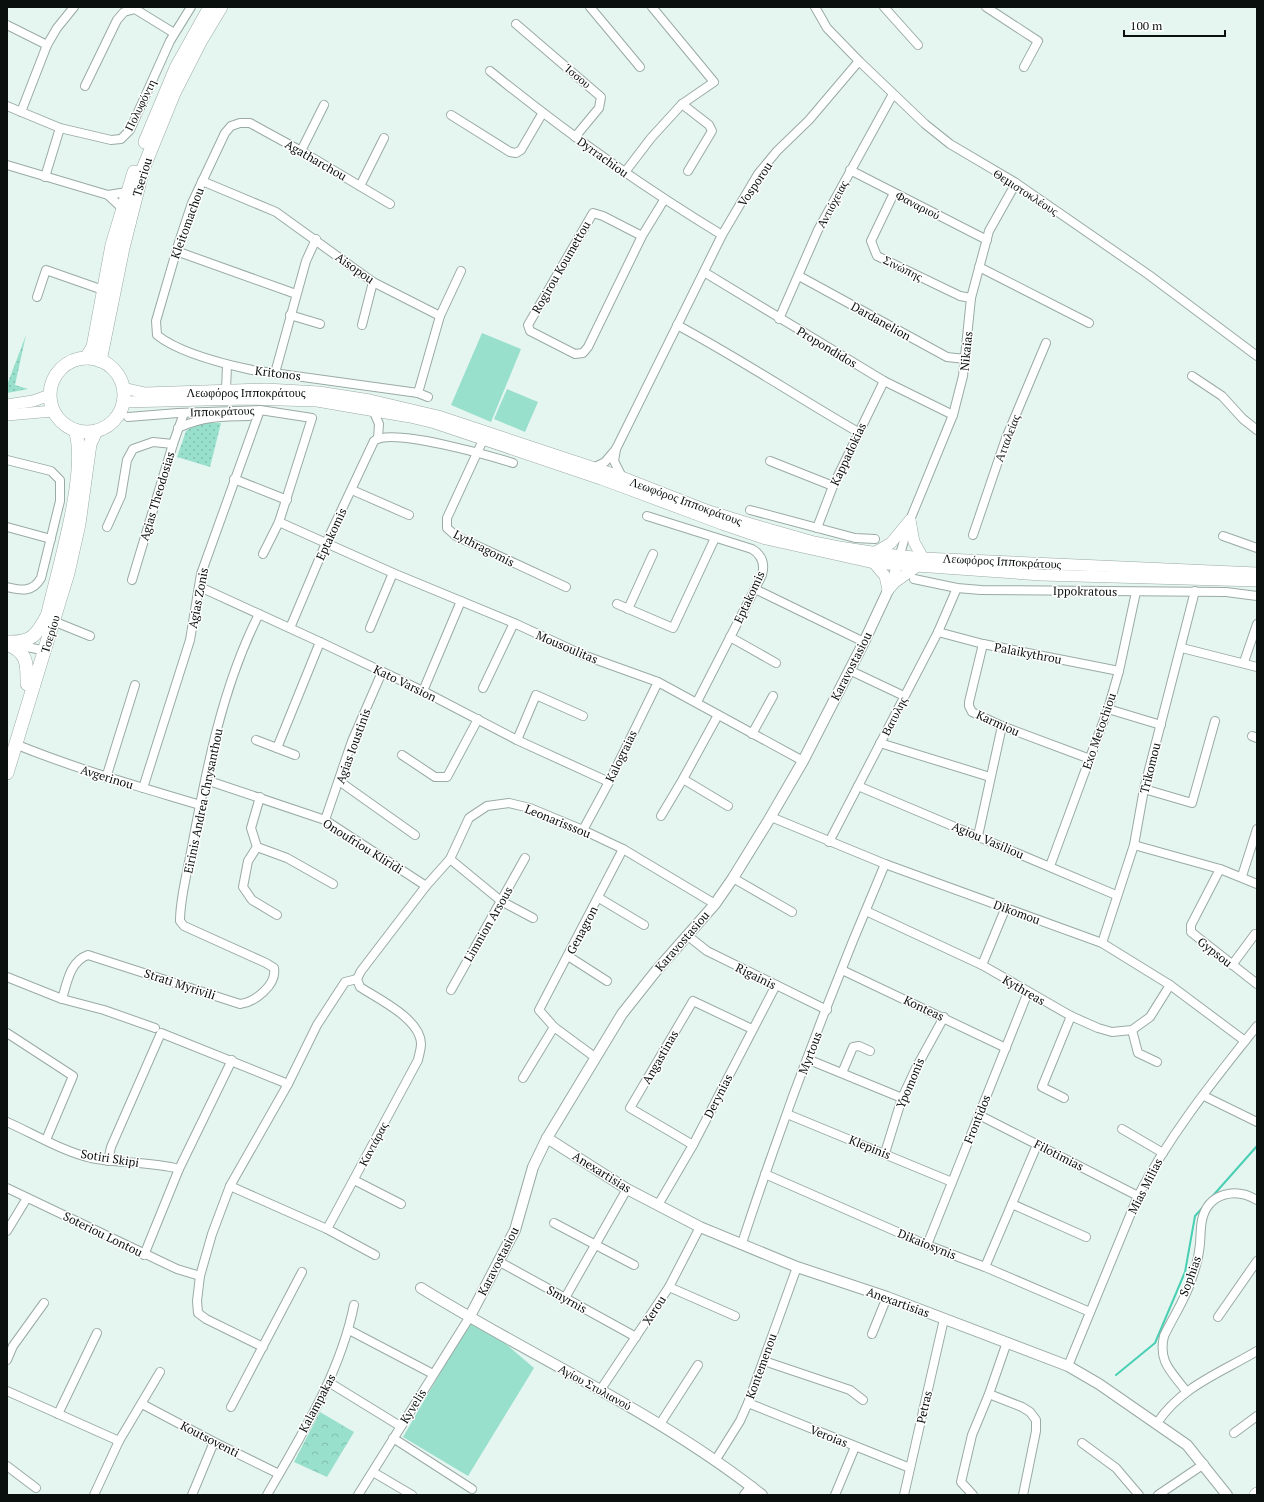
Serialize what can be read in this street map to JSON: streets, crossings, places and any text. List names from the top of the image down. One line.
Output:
{"streets":{"main road":["Tseriou","Λεωφόρος Ιπποκράτους","Τσερίου"],"street":["Ίσσου","Πολυφόντη","Dyrrachiou","Agatharchou","Vosporou","Θεμιστοκλέους","Αντιόχειας","Φαναριού","Kleitomachou","Rogirou Koumettou","Aisopou","Σινώπης","Dardanelion","Propondidos","Nikaias","Kritonos","Ιπποκράτους","Ατταλείας","Kappadokias","Agias Theodosias","Eptakomis","Lythragomis","Ippokratous","Agias Zonis","Mousoulitas","Palaikythrou","Karavostasiou","Kato Varsion","Βατυλης","Karmiou","Exo Metochiou","Agias Ioustinis","Kalograias","Trikomou","Avgerinou","Eirinis Andrea Chrysanthou","Leonarisssou","Agiou Vasiliou","Onoufriou Kliridi","Dikomou","Limnion Arsous","Genagron","Gypsou","Rigainis","Strati Myrivili","Kythreas","Konteas","Myrtous","Angastinas","Ypomonis","Derynias","Frontidos","Καντάρας","Klepinis","Filotimias","Sotiri Skipi","Anexartisias","Mias Milias","Soteriou Lontou","Dikaiosynis","Sophias","Smyrnis","Xerou","Kontemenou","Αγίου Στυλιανού","Kalampakas","Kyvelis","Petras","Veroias","Koutsoventi"]},"crossings":[["Ίσσου","Dyrrachiou"],["Dyrrachiou","Vosporou"],["Dyrrachiou","Rogirou Koumettou"],["Agatharchou","Kleitomachou"],["Tseriou","Λεωφόρος Ιπποκράτους"],["Tseriou","Τσερίου"],["Vosporou","Θεμιστοκλέους"],["Vosporou","Propondidos"],["Θεμιστοκλέους","Αντιόχειας"],["Θεμιστοκλέους","Nikaias"],["Αντιόχειας","Φαναριού"],["Αντιόχειας","Dardanelion"],["Αντιόχειας","Propondidos"],["Φαναριού","Σινώπης"],["Φαναριού","Nikaias"],["Kleitomachou","Aisopou"],["Kleitomachou","Kritonos"],["Σινώπης","Nikaias"],["Dardanelion","Nikaias"],["Propondidos","Nikaias"],["Propondidos","Kappadokias"],["Nikaias","Λεωφόρος Ιπποκράτους"],["Nikaias","Karavostasiou"],["Λεωφόρος Ιπποκράτους","Lythragomis"],["Λεωφόρος Ιπποκράτους","Τσερίου"],["Λεωφόρος Ιπποκράτους","Karavostasiou"],["Ιπποκράτους","Agias Theodosias"],["Ιπποκράτους","Agias Zonis"],["Eptakomis","Mousoulitas"],["Eptakomis","Kato Varsion"],["Ippokratous","Βατυλης"],["Ippokratous","Exo Metochiou"],["Ippokratous","Trikomou"],["Agias Zonis","Kato Varsion"],["Agias Zonis","Avgerinou"],["Τσερίου","Avgerinou"],["Mousoulitas","Karavostasiou"],["Mousoulitas","Kalograias"],["Palaikythrou","Βατυλης"],["Palaikythrou","Karmiou"],["Palaikythrou","Exo Metochiou"],["Karavostasiou","Leonarisssou"],["Karavostasiou","Dikomou"],["Karavostasiou","Rigainis"],["Karavostasiou","Anexartisias"],["Karavostasiou","Smyrnis"],["Karavostasiou","Αγίου Στυλιανού"],["Karavostasiou","Kyvelis"],["Kato Varsion","Agias Ioustinis"],["Kato Varsion","Kalograias"],["Kato Varsion","Eirinis Andrea Chrysanthou"],["Βατυλης","Agiou Vasiliou"],["Βατυλης","Dikomou"],["Karmiou","Exo Metochiou"],["Exo Metochiou","Agiou Vasiliou"],["Agias Ioustinis","Onoufriou Kliridi"],["Kalograias","Leonarisssou"],["Trikomou","Agiou Vasiliou"],["Trikomou","Dikomou"],["Avgerinou","Eirinis Andrea Chrysanthou"],["Eirinis Andrea Chrysanthou","Onoufriou Kliridi"],["Eirinis Andrea Chrysanthou","Strati Myrivili"],["Leonarisssou","Onoufriou Kliridi"],["Leonarisssou","Genagron"],["Leonarisssou","Καντάρας"],["Dikomou","Myrtous"],["Dikomou","Mias Milias"],["Rigainis","Myrtous"],["Rigainis","Derynias"],["Kythreas","Myrtous"],["Kythreas","Frontidos"],["Konteas","Myrtous"],["Konteas","Ypomonis"],["Konteas","Frontidos"],["Myrtous","Klepinis"],["Myrtous","Anexartisias"],["Myrtous","Dikaiosynis"],["Angastinas","Derynias"],["Ypomonis","Klepinis"],["Derynias","Anexartisias"],["Frontidos","Klepinis"],["Frontidos","Filotimias"],["Frontidos","Dikaiosynis"],["Filotimias","Mias Milias"],["Anexartisias","Mias Milias"],["Anexartisias","Xerou"],["Anexartisias","Kontemenou"],["Anexartisias","Petras"],["Mias Milias","Dikaiosynis"],["Smyrnis","Xerou"],["Xerou","Αγίου Στυλιανού"],["Kontemenou","Αγίου Στυλιανού"],["Kontemenou","Veroias"],["Αγίου Στυλιανού","Kyvelis"],["Kalampakas","Koutsoventi"],["Petras","Veroias"]],"scale_bar":"100 m"}
